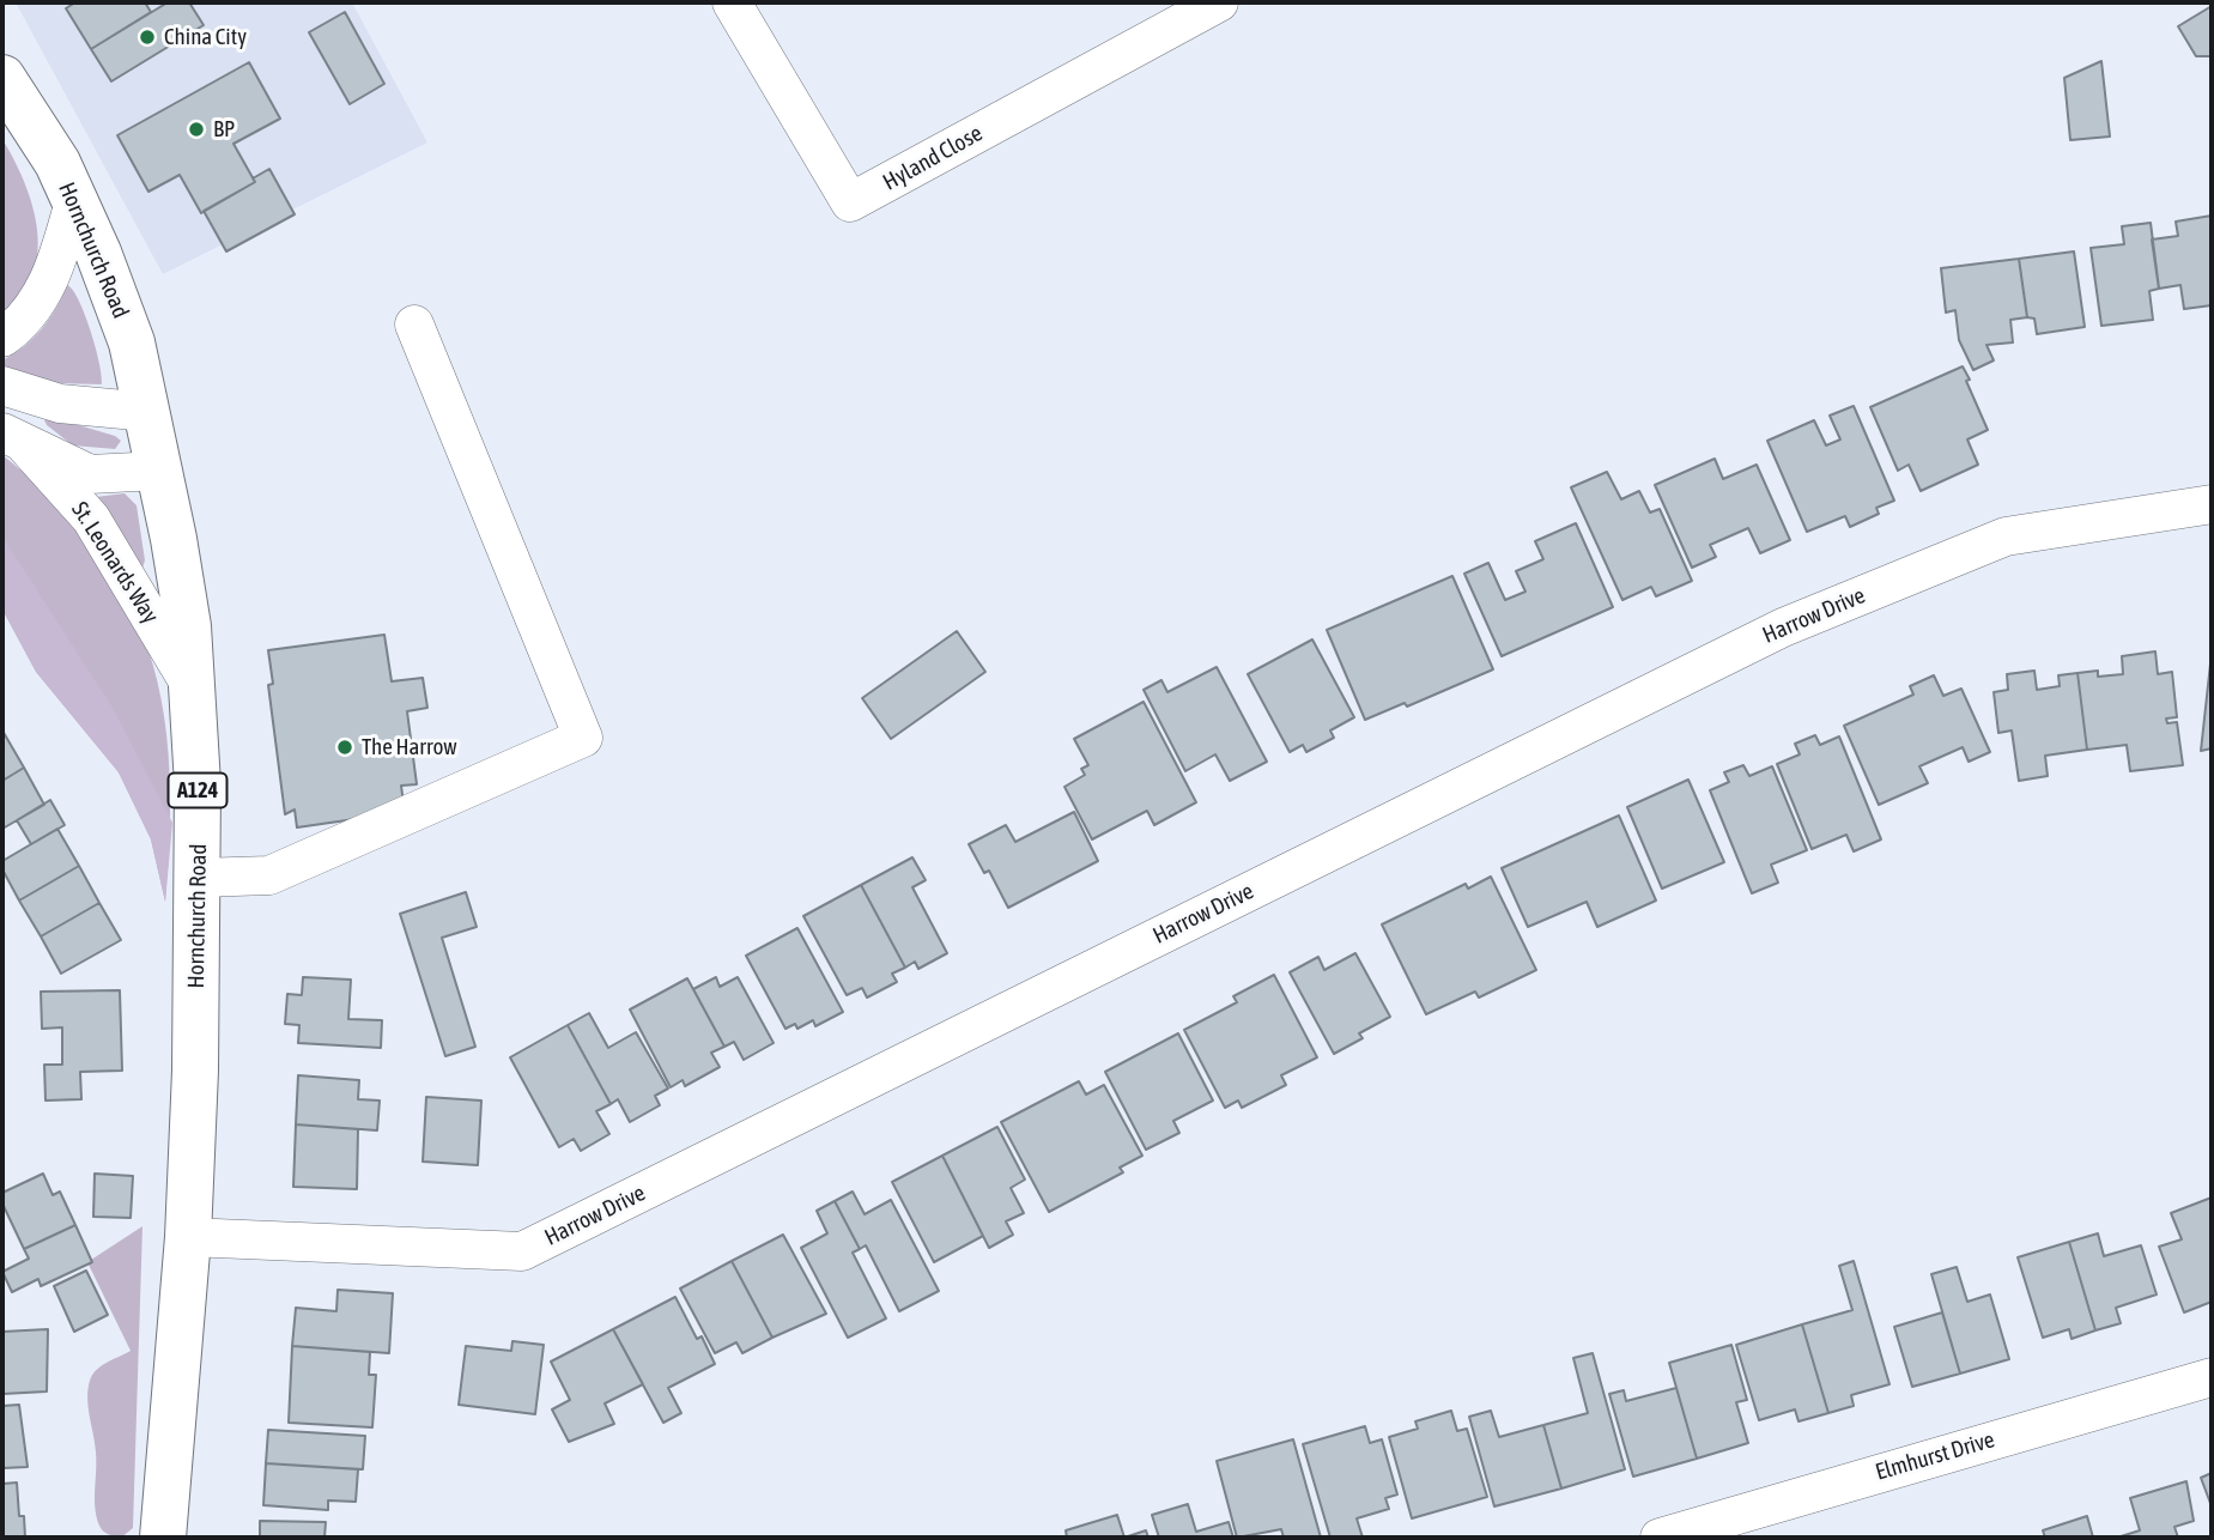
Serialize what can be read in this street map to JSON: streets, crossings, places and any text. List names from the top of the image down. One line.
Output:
{"streets":{"main road":["Hornchurch Road","A124"],"street":["Hyland Close","St. Leonards Way","Harrow Drive","Elmhurst Drive"]},"crossings":[["Hornchurch Road","St. Leonards Way"],["Hornchurch Road","Harrow Drive"]],"places":["China City","BP","The Harrow"]}
